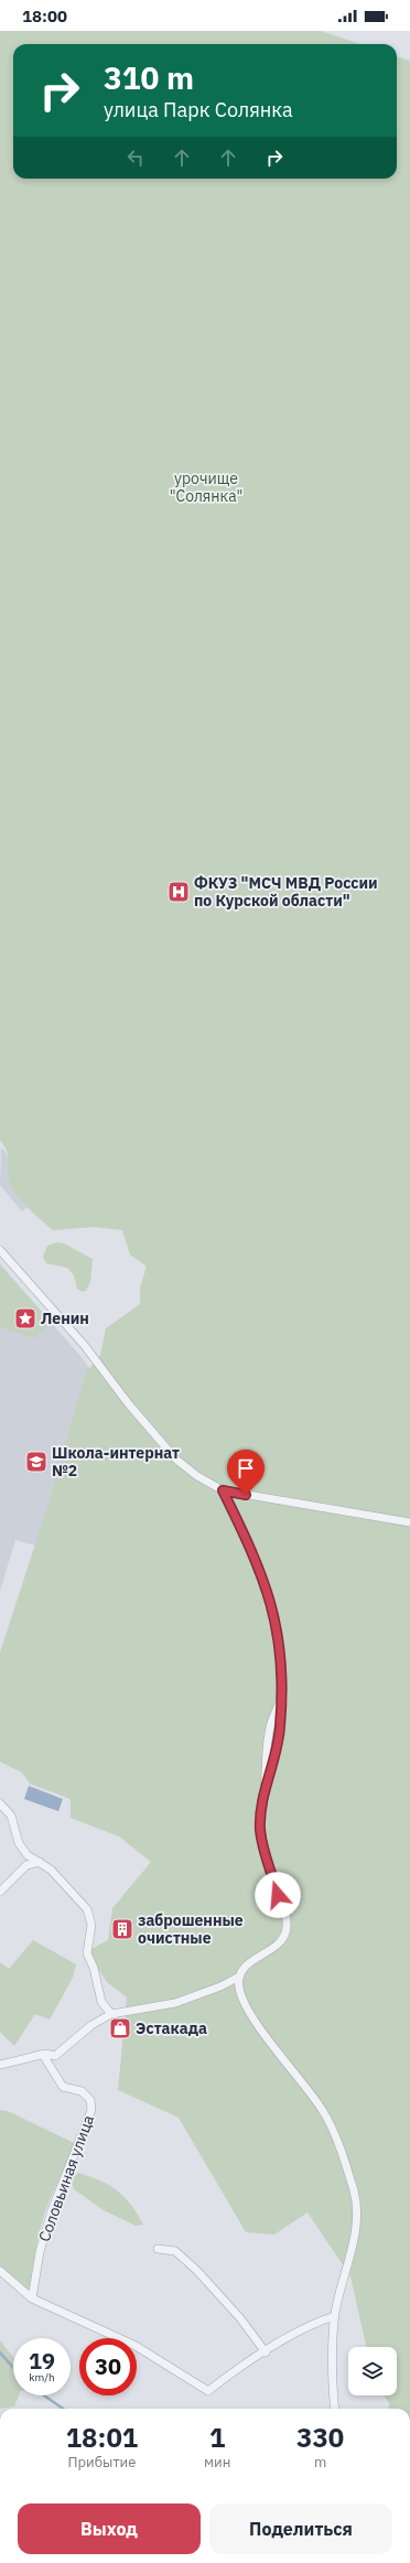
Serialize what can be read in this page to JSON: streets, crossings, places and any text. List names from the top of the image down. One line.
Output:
{"streets":{"street":["Соловьиная улица"]},"parks":["урочище \"Солянка\""],"places":{"hospital":["ФКУЗ \"МСЧ МВД России по Курской области\""],"place":["Ленин"],"school or university":["Школа-интернат №2"],"building":["заброшенные очистные"],"shop":["Эстакада"]},"page":{"status":"18:00","turn":["310 m","улица Парк Солянка"],"speed":"19 km/h","limit":"30","eta":["18:01","Прибытие","1","мин","330","m"],"buttons":["Выход","Поделиться"]}}
